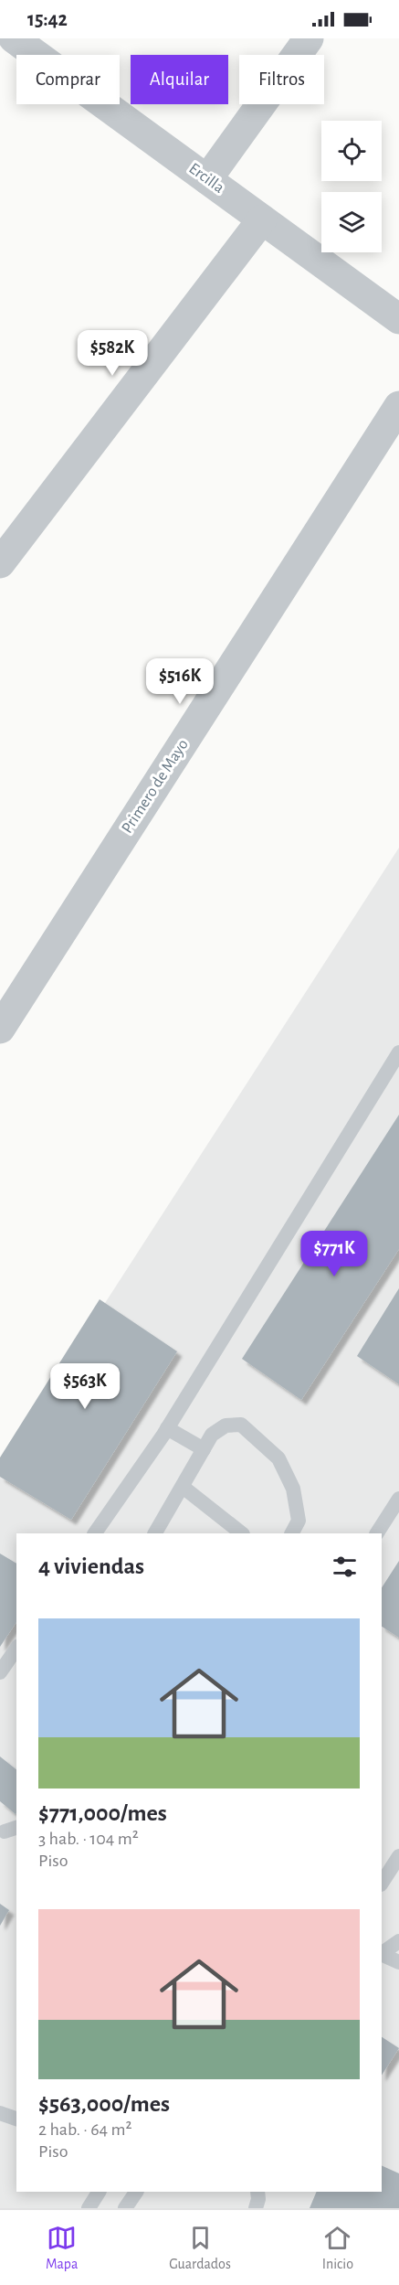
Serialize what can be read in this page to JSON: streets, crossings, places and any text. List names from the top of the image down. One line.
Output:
{"streets":{"street":["Ercilla","Primero de Mayo"]},"page":{"status":"15:42","chip":["Comprar","Alquilar","Filtros"],"price":["$582K","$516K","$771K","$563K"],"heading":"4 viviendas","list":[{"name":"$771,000/mes","note":"3 hab. · 104 m² · Piso"},{"name":"$563,000/mes","note":"2 hab. · 64 m² · Piso"}],"tabs":["Mapa","Guardados","Inicio"]}}
